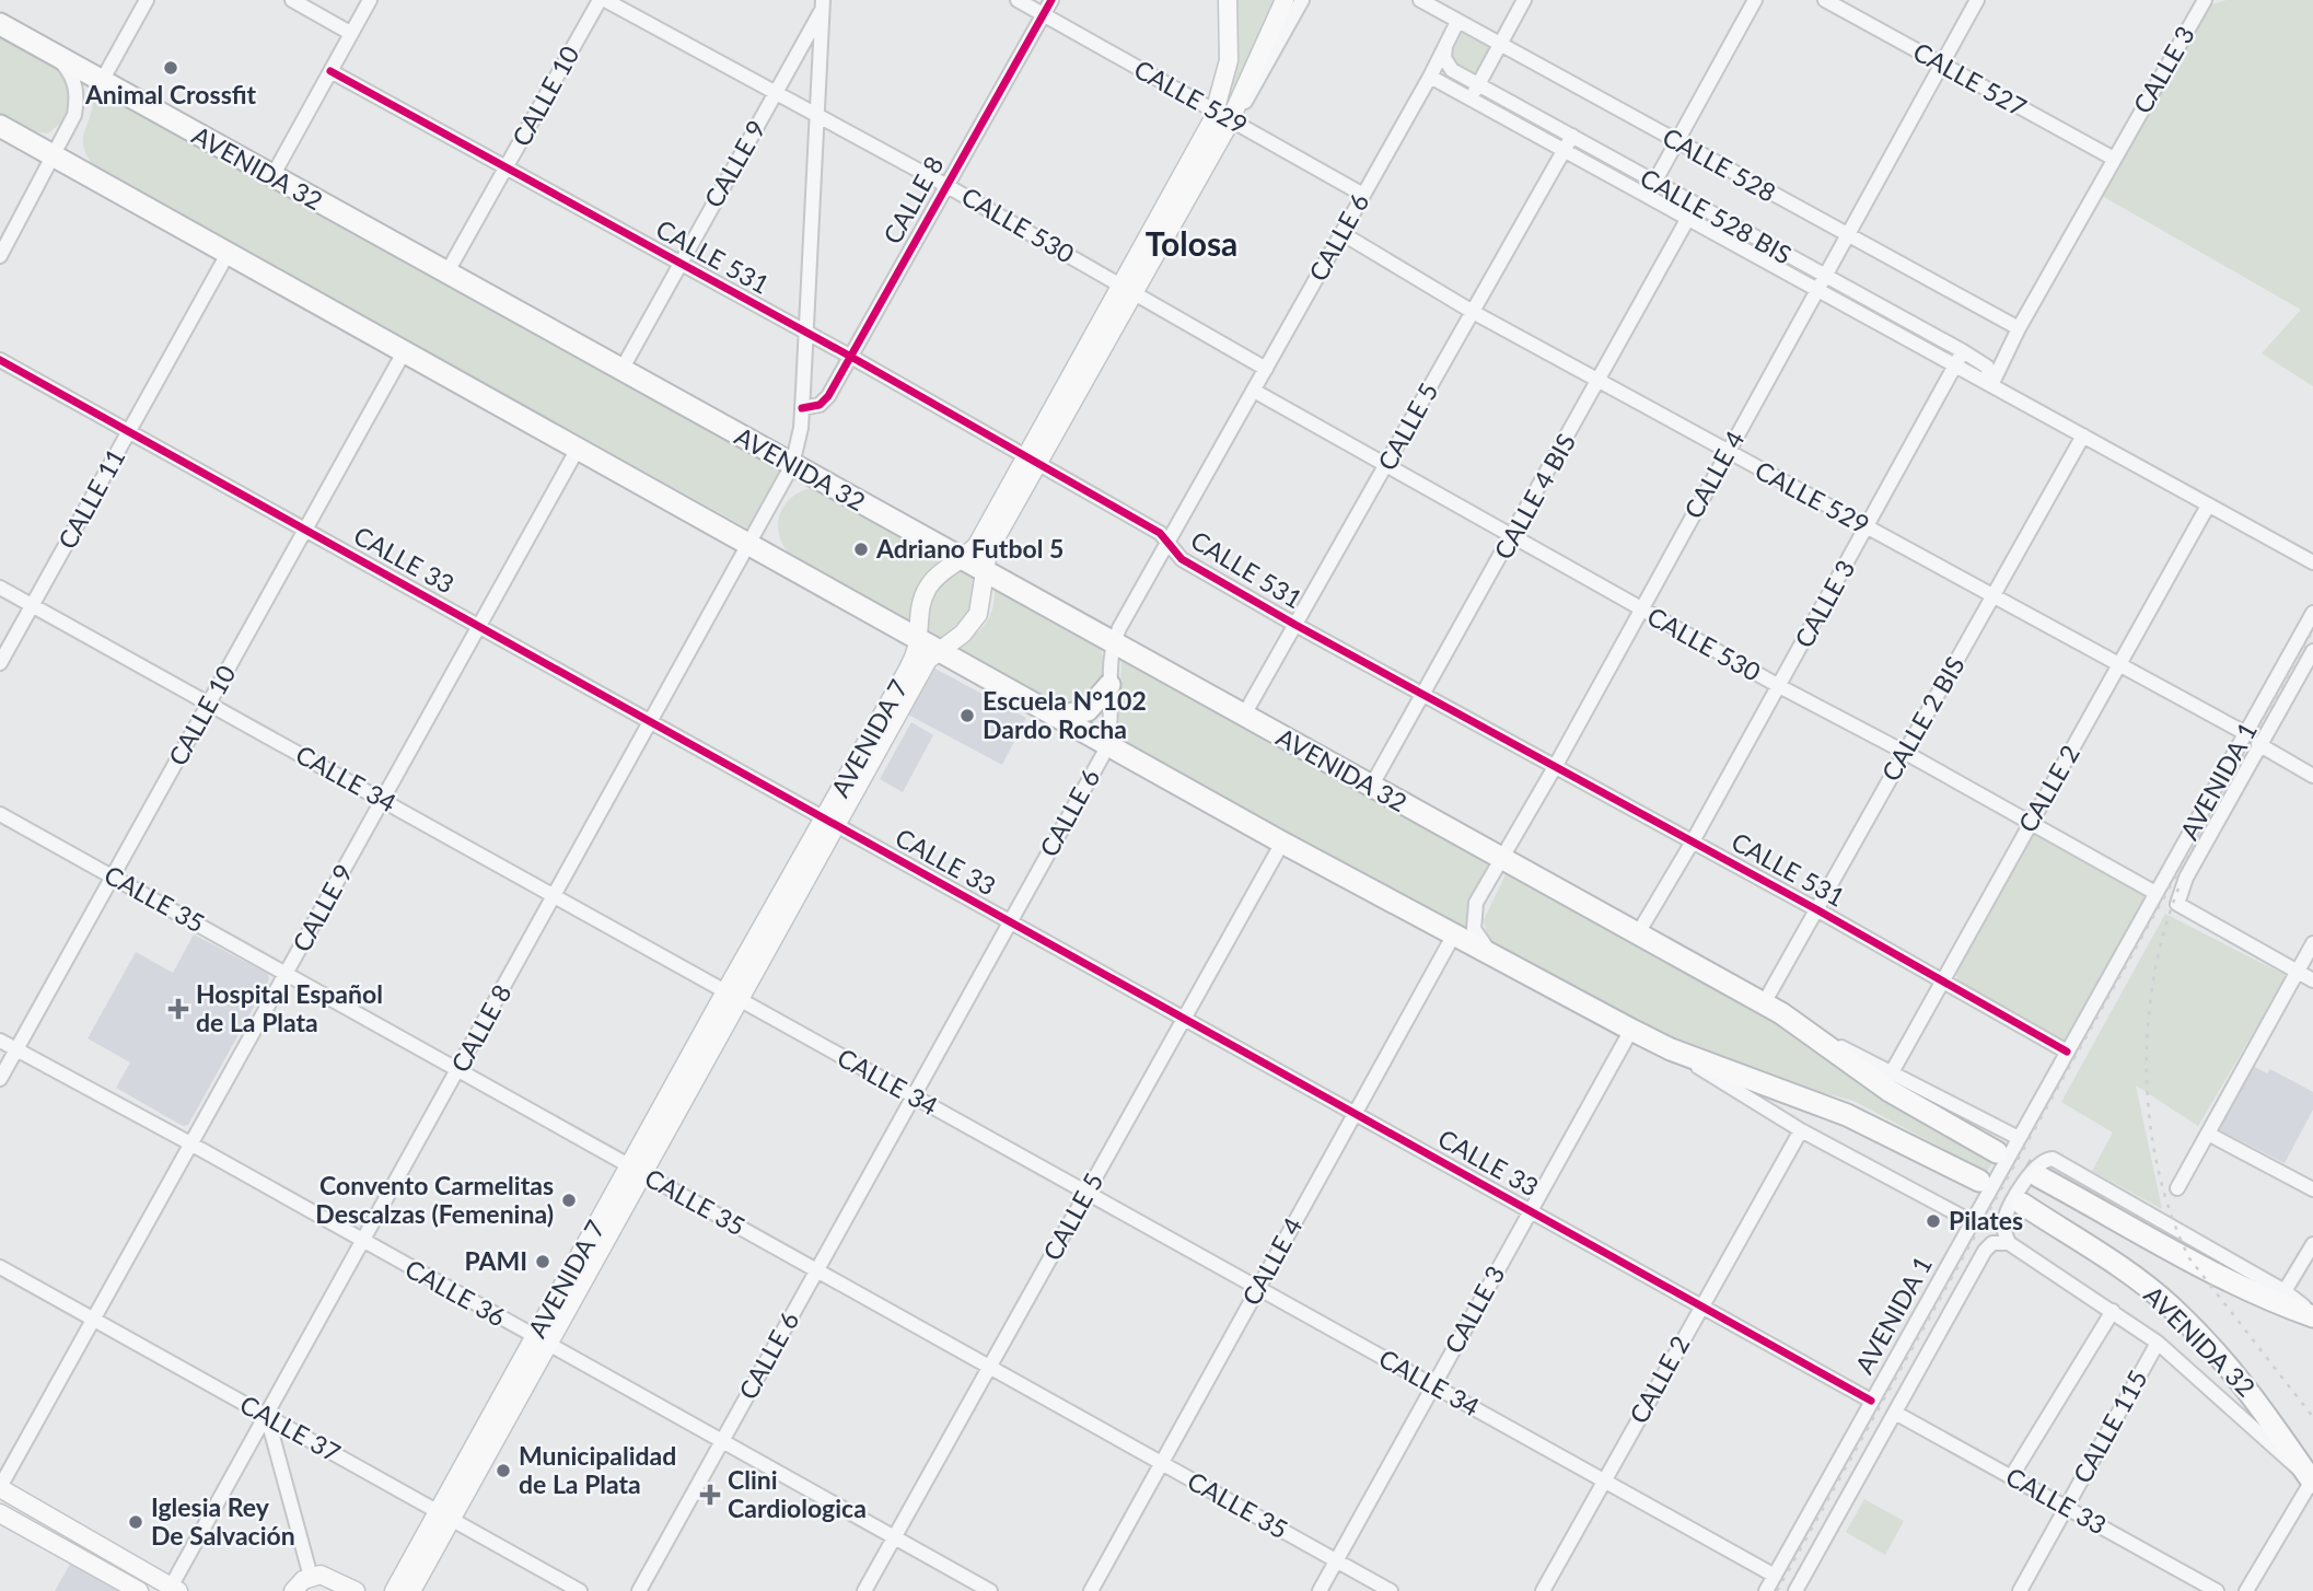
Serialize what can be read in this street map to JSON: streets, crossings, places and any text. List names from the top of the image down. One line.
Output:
{"streets":{"highway":["AVENIDA 32"],"main road":["AVENIDA 7"],"street":["CALLE 3","CALLE 527","CALLE 10","CALLE 529","CALLE 9","CALLE 528","CALLE 8","CALLE 528 BIS","CALLE 530","CALLE 6","CALLE 531","CALLE 5","CALLE 4","CALLE 4 BIS","CALLE 11","CALLE 33","CALLE 2 BIS","CALLE 34","AVENIDA 1","CALLE 2","CALLE 35","CALLE 36","CALLE 115","CALLE 37"]},"crossings":[["CALLE 3","CALLE 527"],["CALLE 3","CALLE 529"],["CALLE 3","CALLE 528"],["CALLE 3","AVENIDA 32"],["CALLE 3","CALLE 528 BIS"],["CALLE 3","CALLE 530"],["CALLE 3","CALLE 531"],["CALLE 3","CALLE 33"],["CALLE 3","CALLE 34"],["CALLE 3","CALLE 35"],["CALLE 527","CALLE 4"],["CALLE 10","AVENIDA 32"],["CALLE 10","CALLE 530"],["CALLE 10","CALLE 531"],["CALLE 10","CALLE 33"],["CALLE 10","CALLE 34"],["CALLE 10","CALLE 35"],["CALLE 10","CALLE 36"],["CALLE 529","CALLE 8"],["CALLE 529","CALLE 6"],["CALLE 529","CALLE 5"],["CALLE 529","CALLE 4"],["CALLE 529","CALLE 4 BIS"],["CALLE 529","CALLE 2 BIS"],["CALLE 529","AVENIDA 7"],["CALLE 529","AVENIDA 1"],["CALLE 529","CALLE 2"],["CALLE 9","AVENIDA 32"],["CALLE 9","CALLE 8"],["CALLE 9","CALLE 530"],["CALLE 9","CALLE 531"],["CALLE 9","CALLE 33"],["CALLE 9","CALLE 34"],["CALLE 9","CALLE 35"],["CALLE 9","CALLE 36"],["CALLE 9","CALLE 37"],["CALLE 528","CALLE 6"],["CALLE 528","CALLE 4"],["AVENIDA 32","CALLE 8"],["AVENIDA 32","CALLE 6"],["AVENIDA 32","CALLE 5"],["AVENIDA 32","CALLE 4"],["AVENIDA 32","CALLE 4 BIS"],["AVENIDA 32","CALLE 2 BIS"],["AVENIDA 32","AVENIDA 7"],["AVENIDA 32","AVENIDA 1"],["AVENIDA 32","CALLE 2"],["CALLE 8","CALLE 530"],["CALLE 8","CALLE 531"],["CALLE 8","CALLE 33"],["CALLE 8","CALLE 34"],["CALLE 8","CALLE 35"],["CALLE 8","CALLE 36"],["CALLE 8","CALLE 37"],["CALLE 528 BIS","CALLE 6"],["CALLE 528 BIS","CALLE 5"],["CALLE 528 BIS","CALLE 4"],["CALLE 528 BIS","CALLE 4 BIS"],["CALLE 528 BIS","CALLE 2 BIS"],["CALLE 528 BIS","CALLE 2"],["CALLE 530","CALLE 6"],["CALLE 530","CALLE 5"],["CALLE 530","CALLE 4"],["CALLE 530","CALLE 4 BIS"],["CALLE 530","CALLE 2 BIS"],["CALLE 530","AVENIDA 7"],["CALLE 530","AVENIDA 1"],["CALLE 530","CALLE 2"],["CALLE 6","CALLE 531"],["CALLE 6","CALLE 33"],["CALLE 6","CALLE 34"],["CALLE 6","CALLE 35"],["CALLE 6","CALLE 36"],["CALLE 531","CALLE 5"],["CALLE 531","CALLE 4"],["CALLE 531","CALLE 4 BIS"],["CALLE 531","CALLE 2 BIS"],["CALLE 531","AVENIDA 7"],["CALLE 531","AVENIDA 1"],["CALLE 531","CALLE 2"],["CALLE 5","CALLE 33"],["CALLE 5","CALLE 34"],["CALLE 5","CALLE 35"],["CALLE 5","CALLE 36"],["CALLE 4","CALLE 33"],["CALLE 4","CALLE 34"],["CALLE 4","CALLE 35"],["CALLE 11","CALLE 33"],["CALLE 11","CALLE 34"],["CALLE 33","AVENIDA 7"],["CALLE 33","AVENIDA 1"],["CALLE 33","CALLE 2"],["CALLE 33","CALLE 115"],["AVENIDA 7","CALLE 34"],["AVENIDA 7","CALLE 35"],["AVENIDA 7","CALLE 36"],["AVENIDA 7","CALLE 37"],["CALLE 34","AVENIDA 1"],["CALLE 34","CALLE 2"]],"districts":["Tolosa"],"places":{"other":["Animal Crossfit","Adriano Futbol 5","Escuela N°102 Dardo Rocha","Convento Carmelitas Descalzas (Femenina)","Pilates","PAMI","Municipalidad de La Plata","Iglesia Rey De Salvación"],"health":["Hospital Español de La Plata","Clini Cardiologica"]}}
